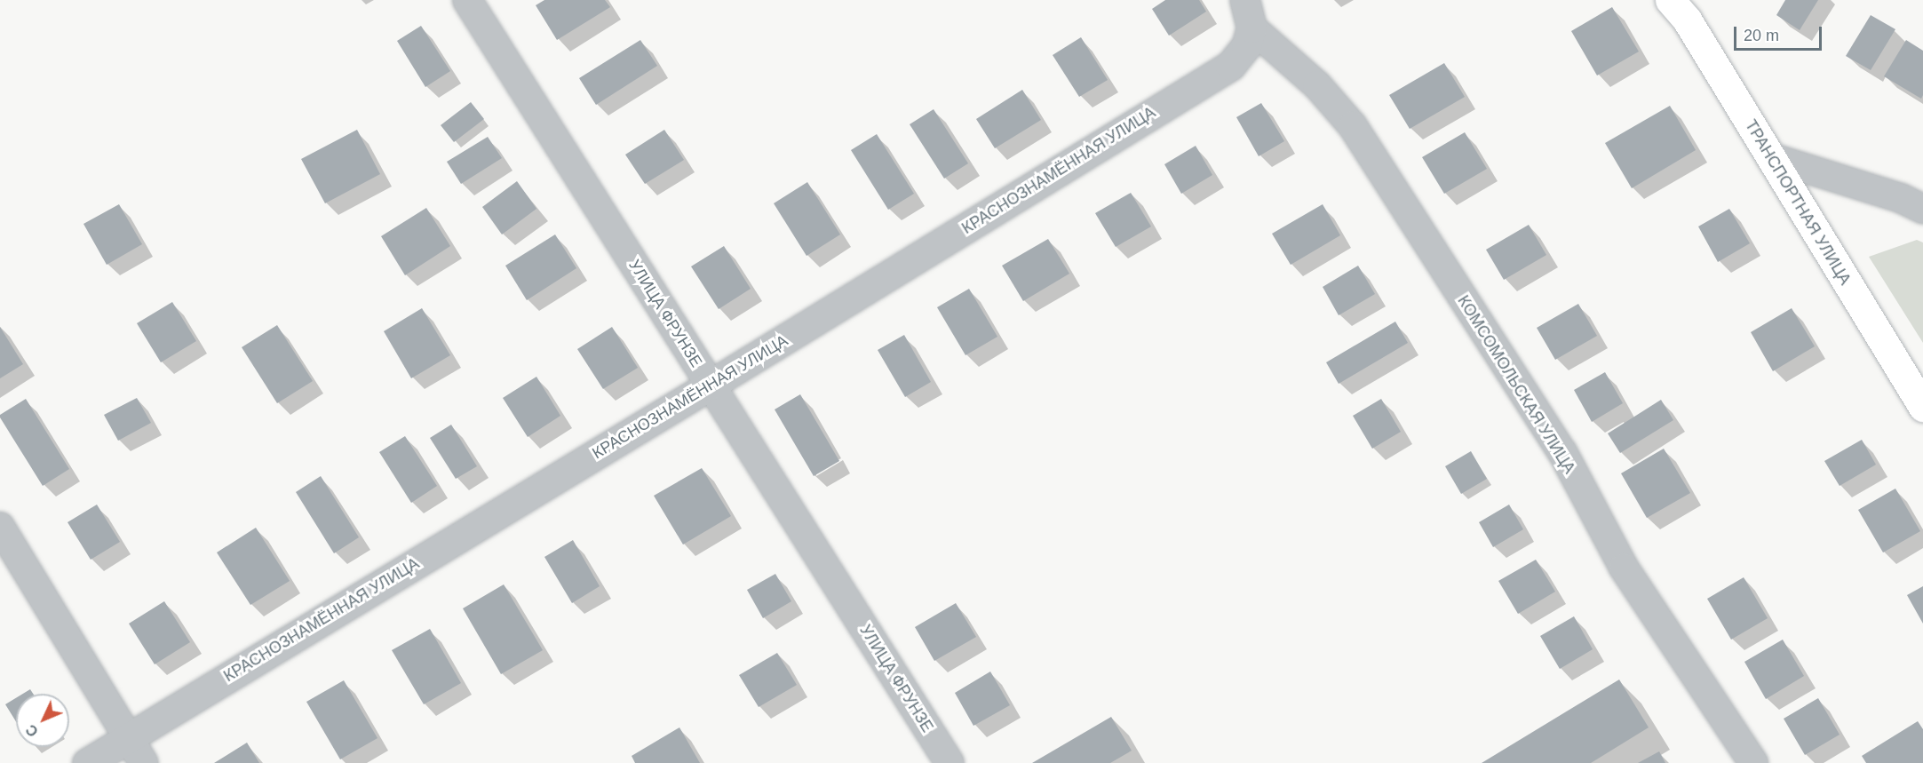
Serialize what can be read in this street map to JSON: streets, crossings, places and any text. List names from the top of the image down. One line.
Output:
{"streets":{"main road":["ТРАНСПОРТНАЯ УЛИЦА"],"street":["КРАСНОЗНАМЁННАЯ УЛИЦА","УЛИЦА ФРУНЗЕ","КОМСОМОЛЬСКАЯ УЛИЦА"]},"crossings":[["КРАСНОЗНАМЁННАЯ УЛИЦА","УЛИЦА ФРУНЗЕ"],["КРАСНОЗНАМЁННАЯ УЛИЦА","КОМСОМОЛЬСКАЯ УЛИЦА"]],"scale_bar":"20 m","north":"bottom left"}
